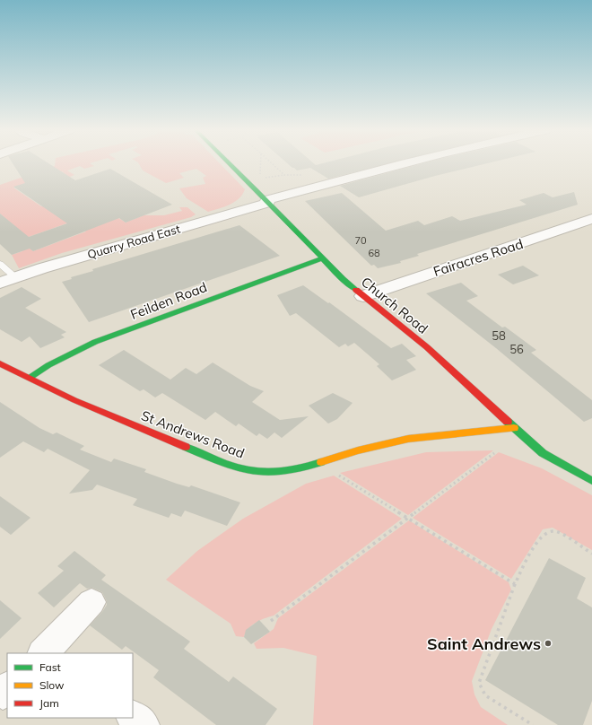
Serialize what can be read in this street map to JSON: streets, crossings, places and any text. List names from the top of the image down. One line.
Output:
{"streets":{"street":["Quarry Road East","Fairacres Road","Feilden Road","Church Road","St Andrews Road"]},"crossings":[["Quarry Road East","Church Road"],["Fairacres Road","Church Road"],["Feilden Road","Church Road"],["Feilden Road","St Andrews Road"],["Church Road","St Andrews Road"]],"places":["Saint Andrews"],"house_numbers":["70","68","58","56"],"legend":["Fast","Slow","Jam"]}
